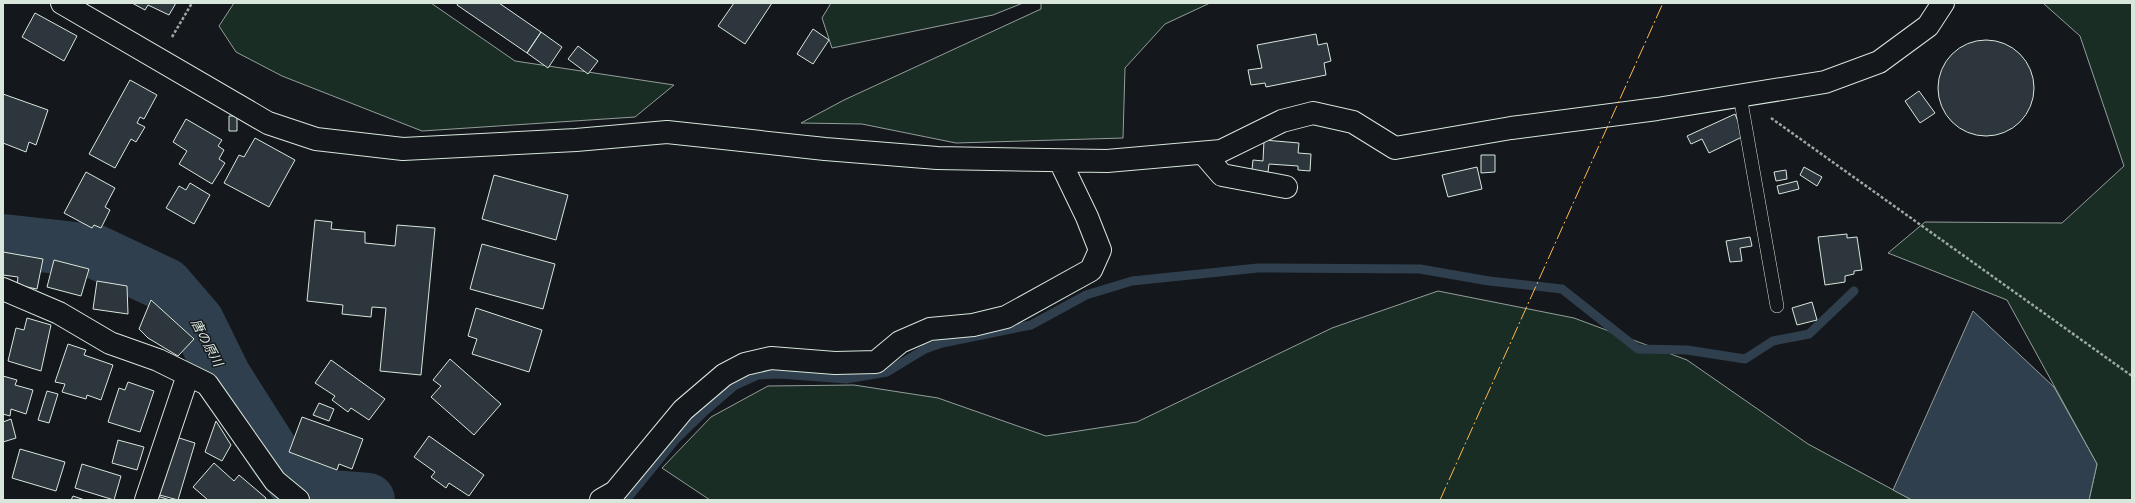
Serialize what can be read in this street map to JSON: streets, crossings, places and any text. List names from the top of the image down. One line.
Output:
{"water":["唐の原川"]}
